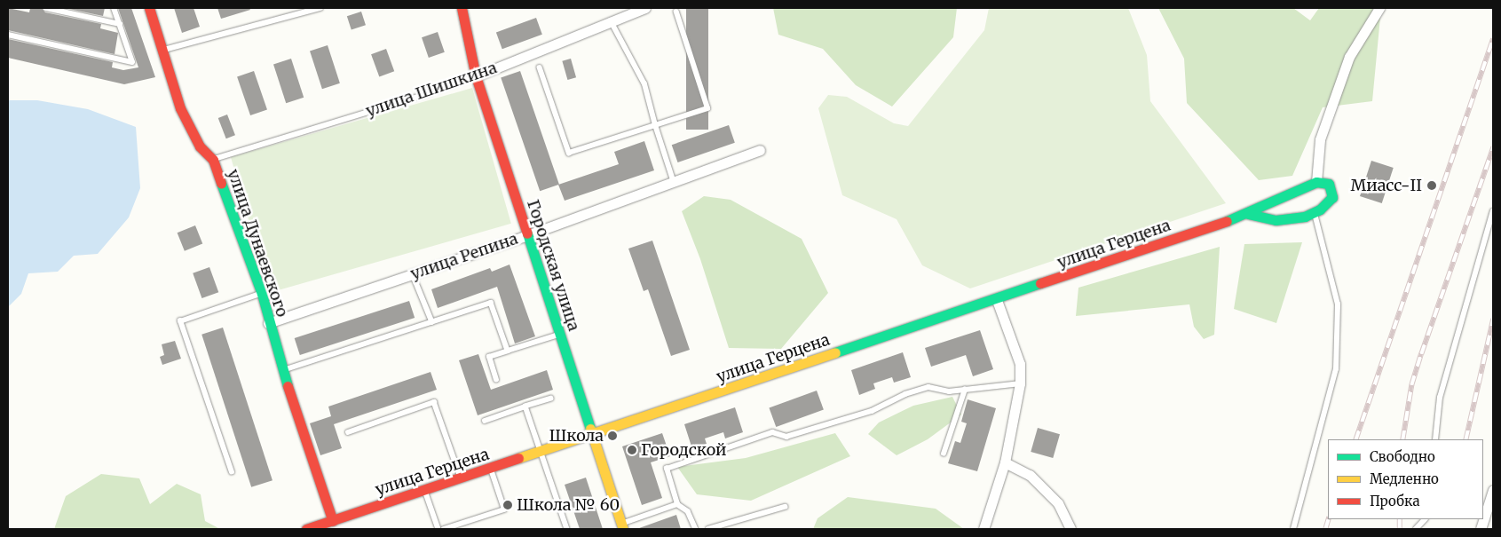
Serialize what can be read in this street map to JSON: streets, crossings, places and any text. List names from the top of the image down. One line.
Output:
{"streets":{"street":["улица Шишкина","улица Дунаевского","улица Герцена","улица Репина","Городская улица"]},"crossings":[["улица Шишкина","улица Дунаевского"],["улица Шишкина","Городская улица"],["улица Дунаевского","улица Герцена"],["улица Дунаевского","улица Репина"],["улица Герцена","Городская улица"],["улица Репина","Городская улица"]],"places":["Миасс-II","Школа","Городской","Школа № 60"],"legend":["Свободно","Медленно","Пробка"]}
